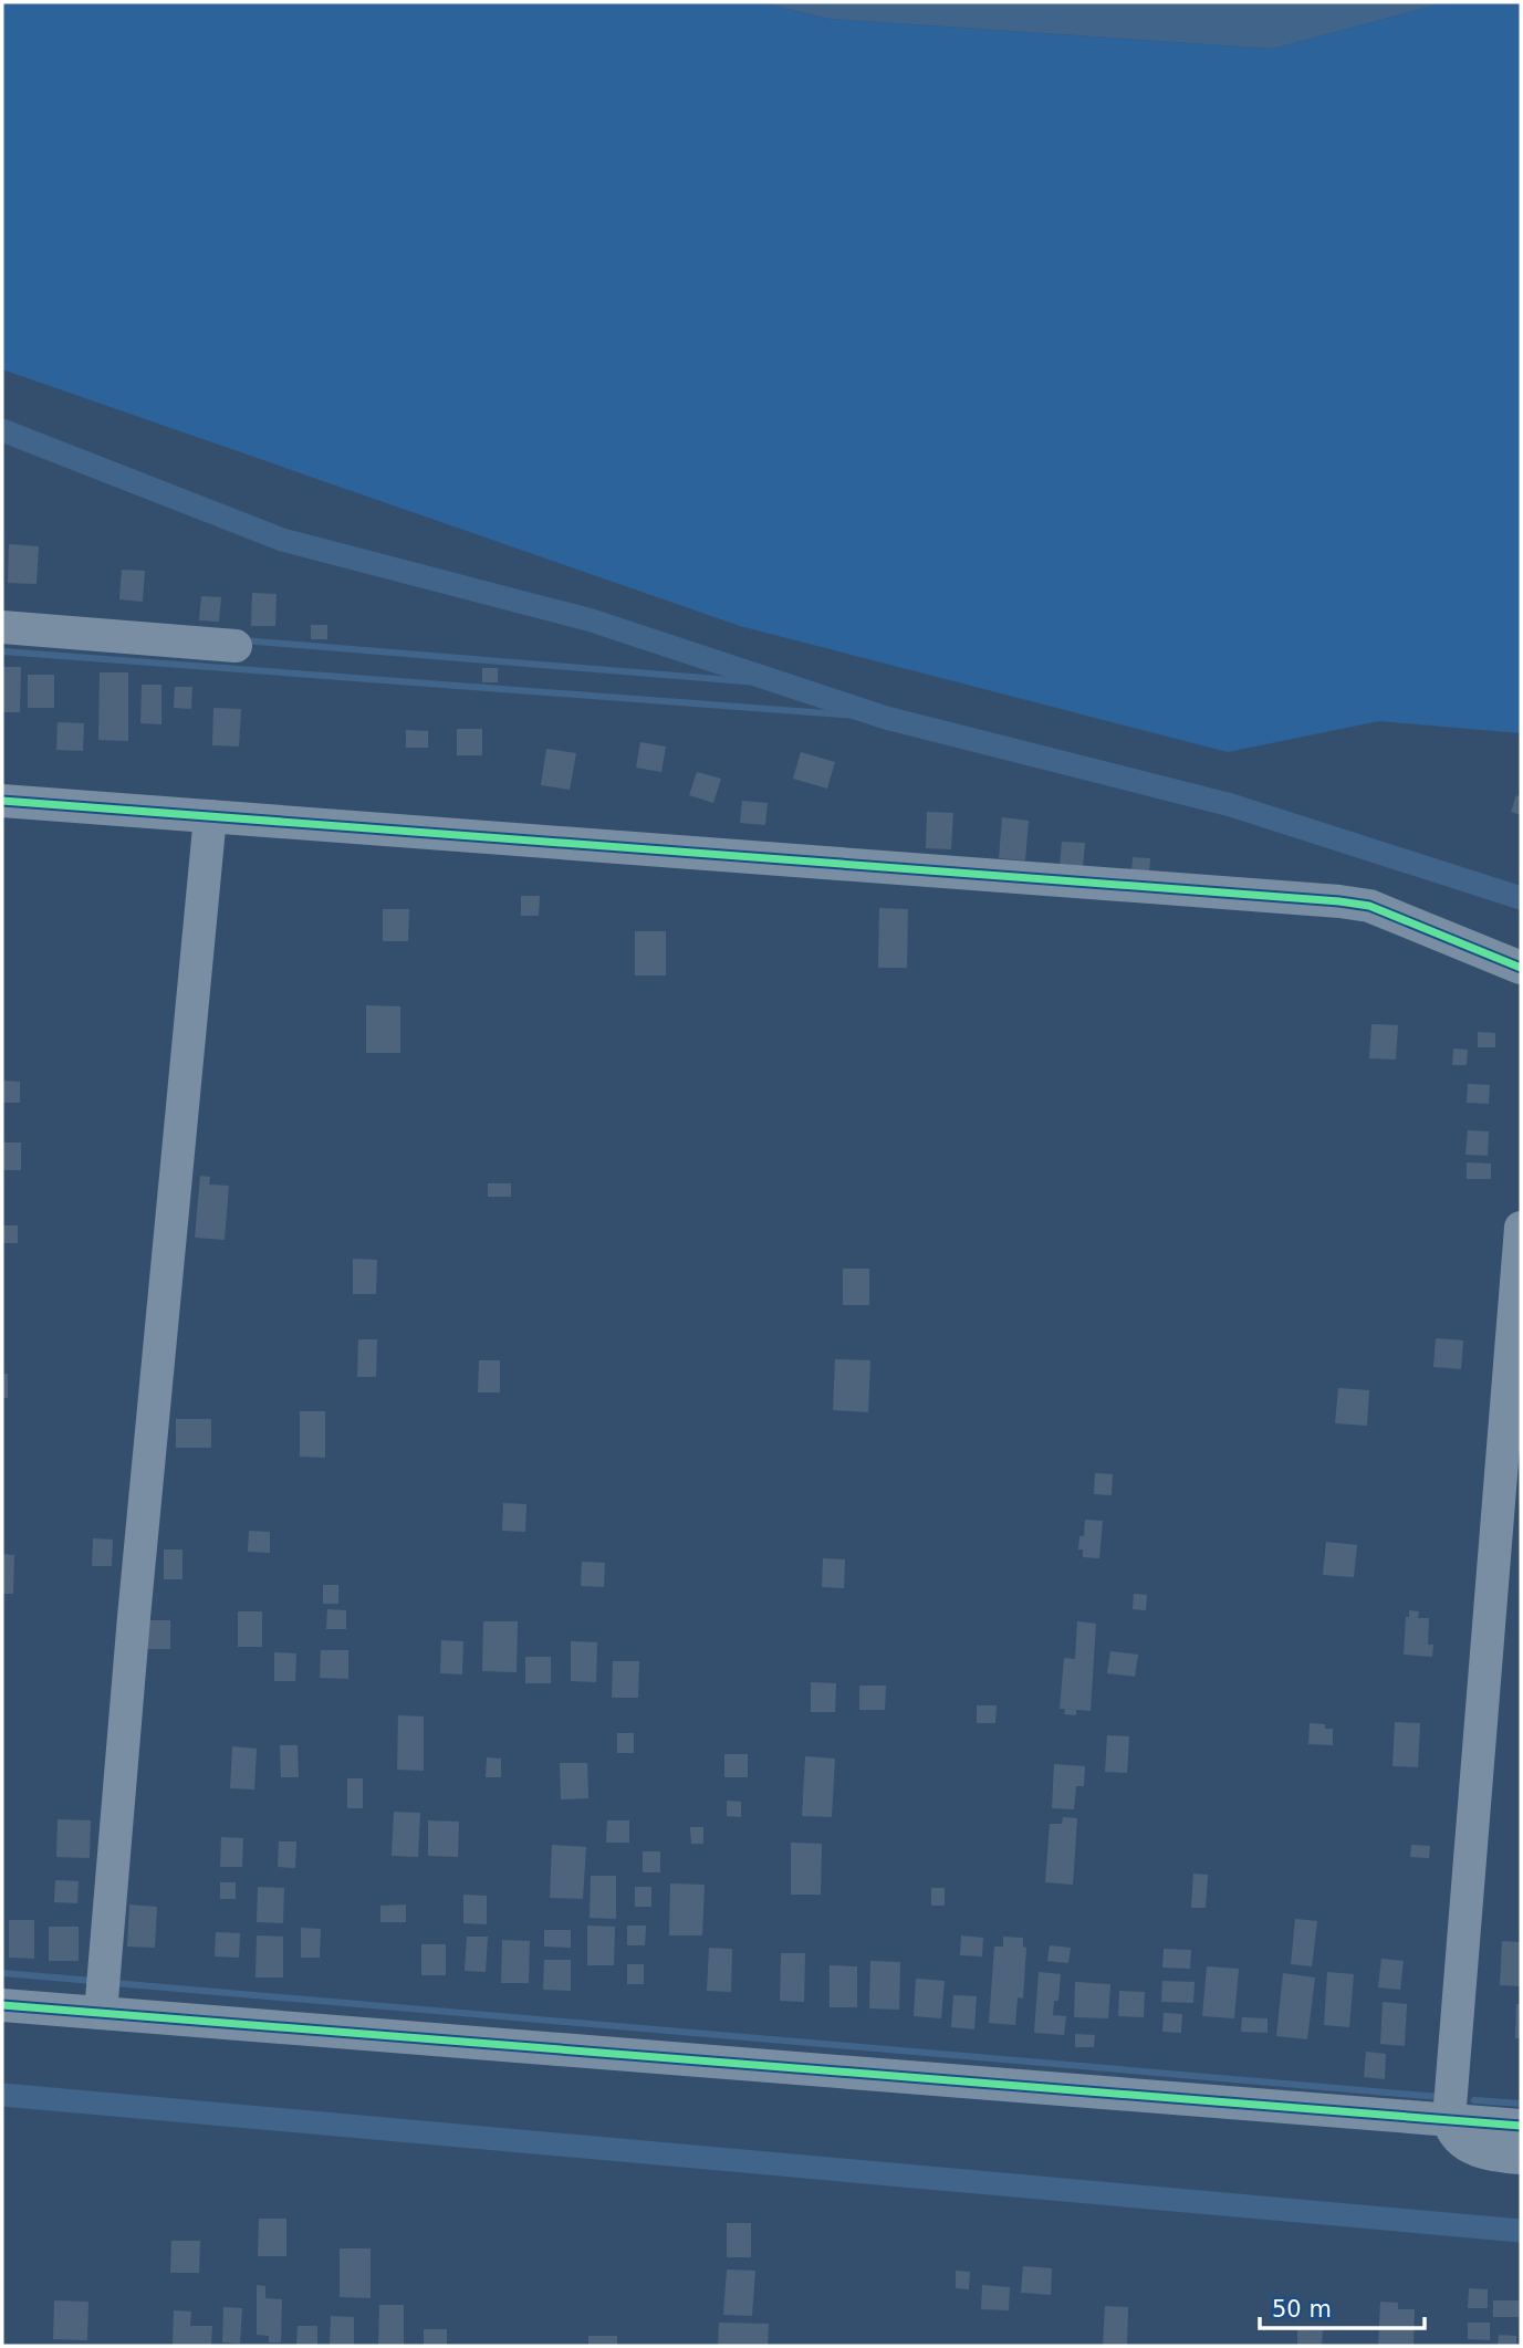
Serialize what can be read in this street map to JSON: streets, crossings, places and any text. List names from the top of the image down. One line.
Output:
{"scale_bar":"50 m"}
